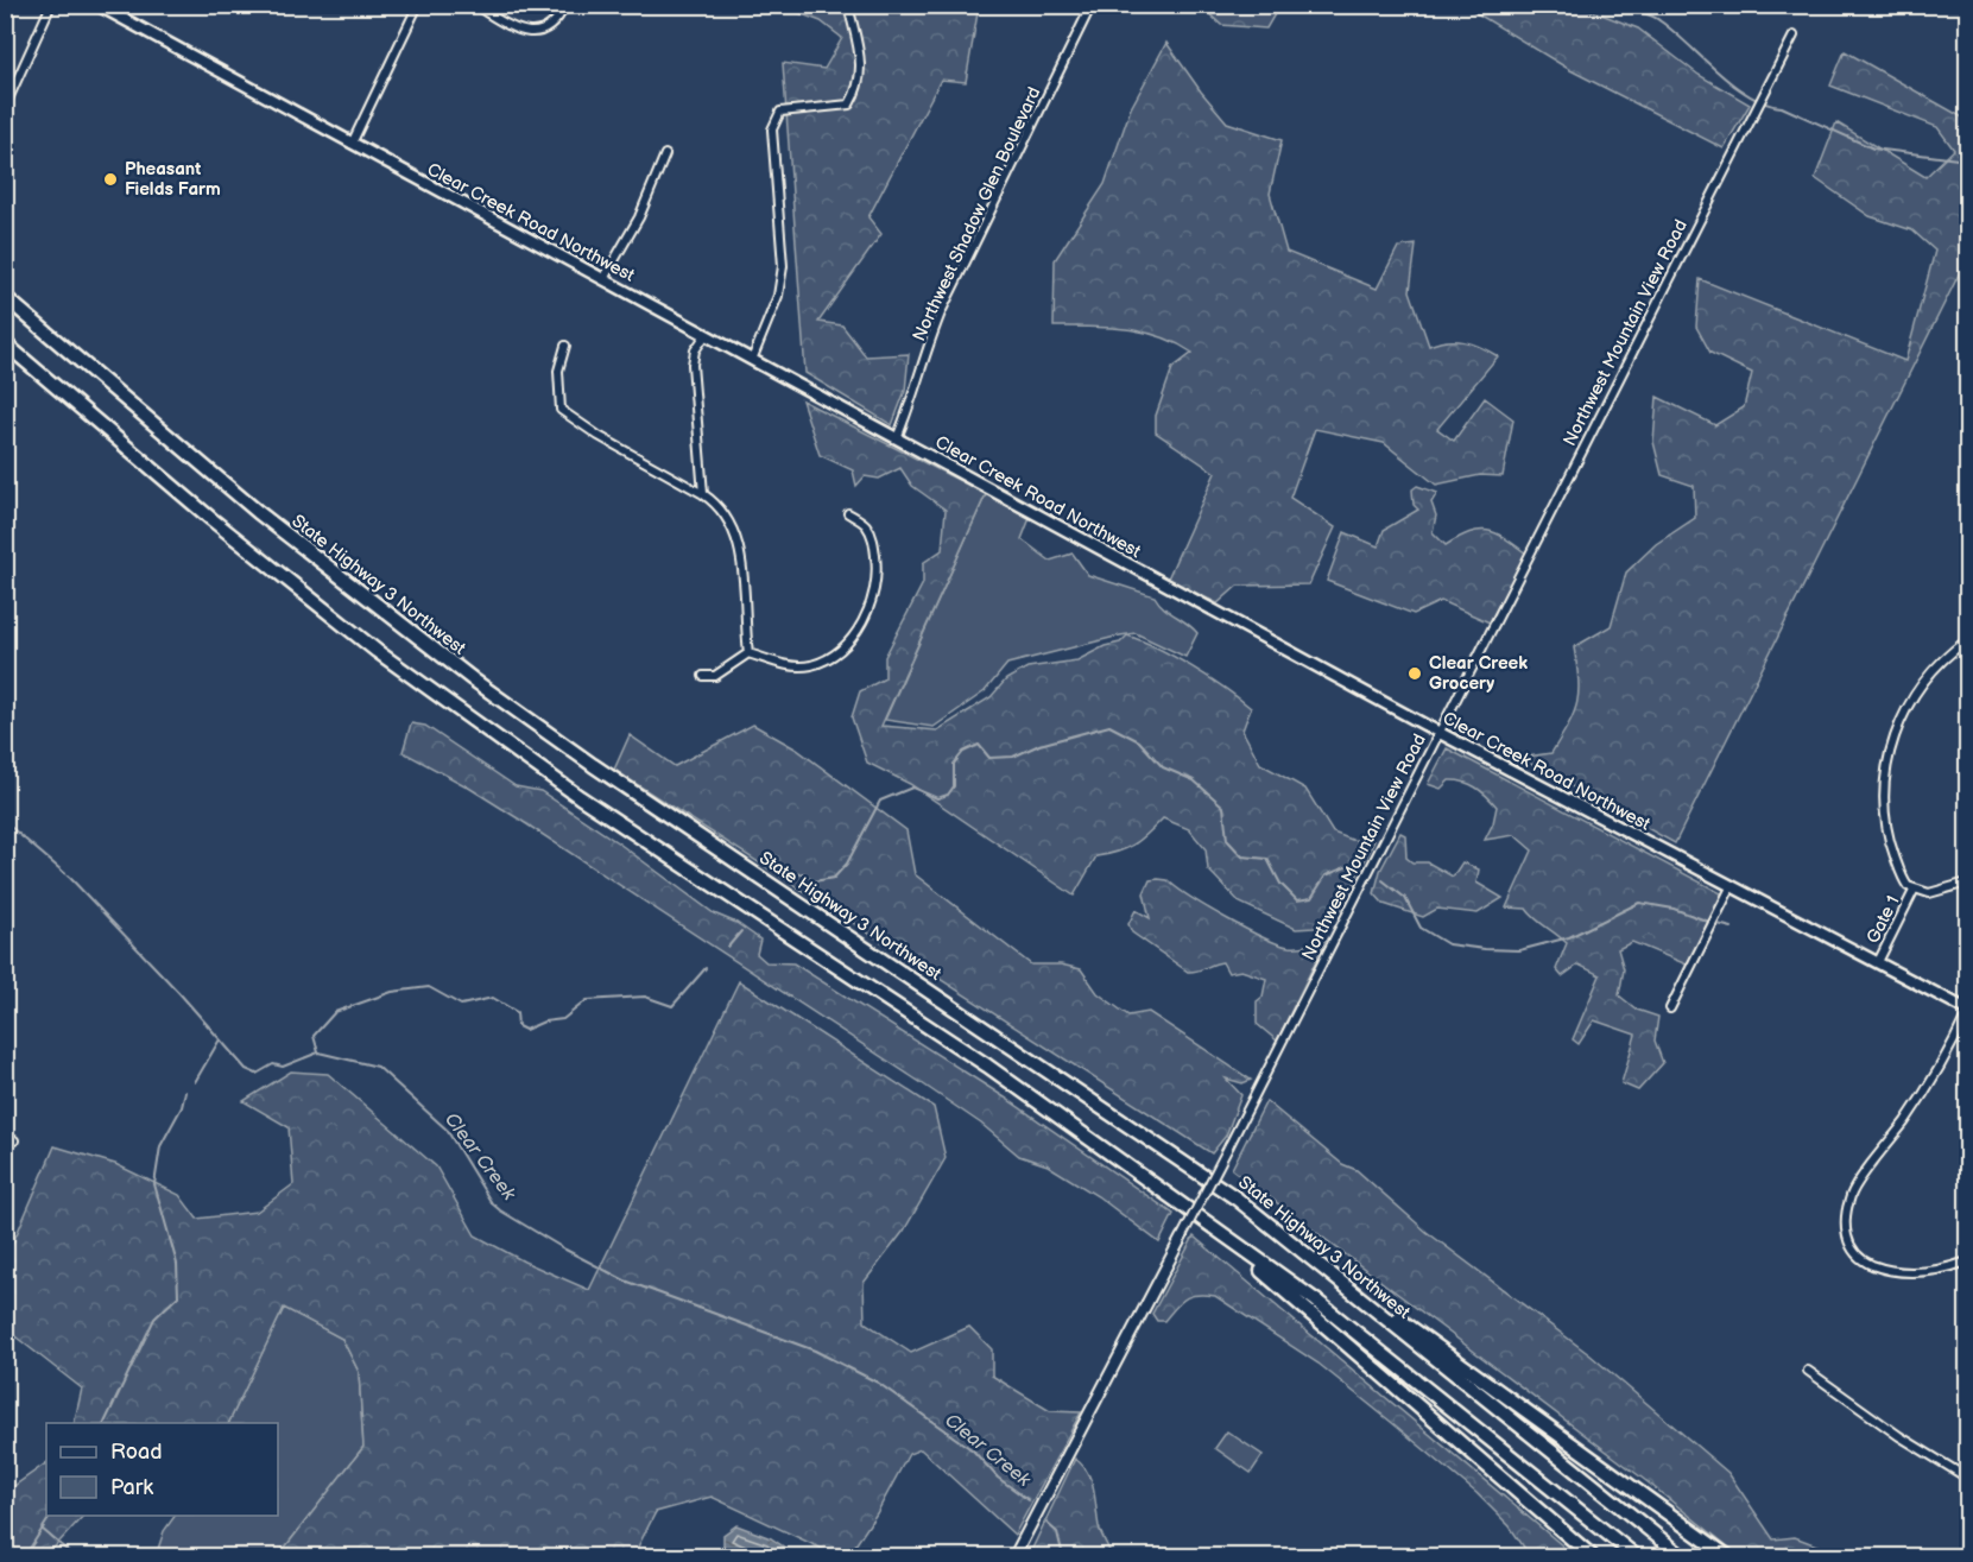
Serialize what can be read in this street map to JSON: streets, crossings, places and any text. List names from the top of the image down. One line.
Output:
{"streets":{"highway":["State Highway 3 Northwest"],"main road":["Clear Creek Road Northwest"],"street":["Northwest Shadow Glen Boulevard","Northwest Mountain View Road","Gate 1"]},"crossings":[["Northwest Shadow Glen Boulevard","Clear Creek Road Northwest"],["Clear Creek Road Northwest","Northwest Mountain View Road"],["Clear Creek Road Northwest","Gate 1"]],"water":["Clear Creek"],"places":["Pheasant Fields Farm","Clear Creek Grocery"],"legend":["Road","Park"]}
